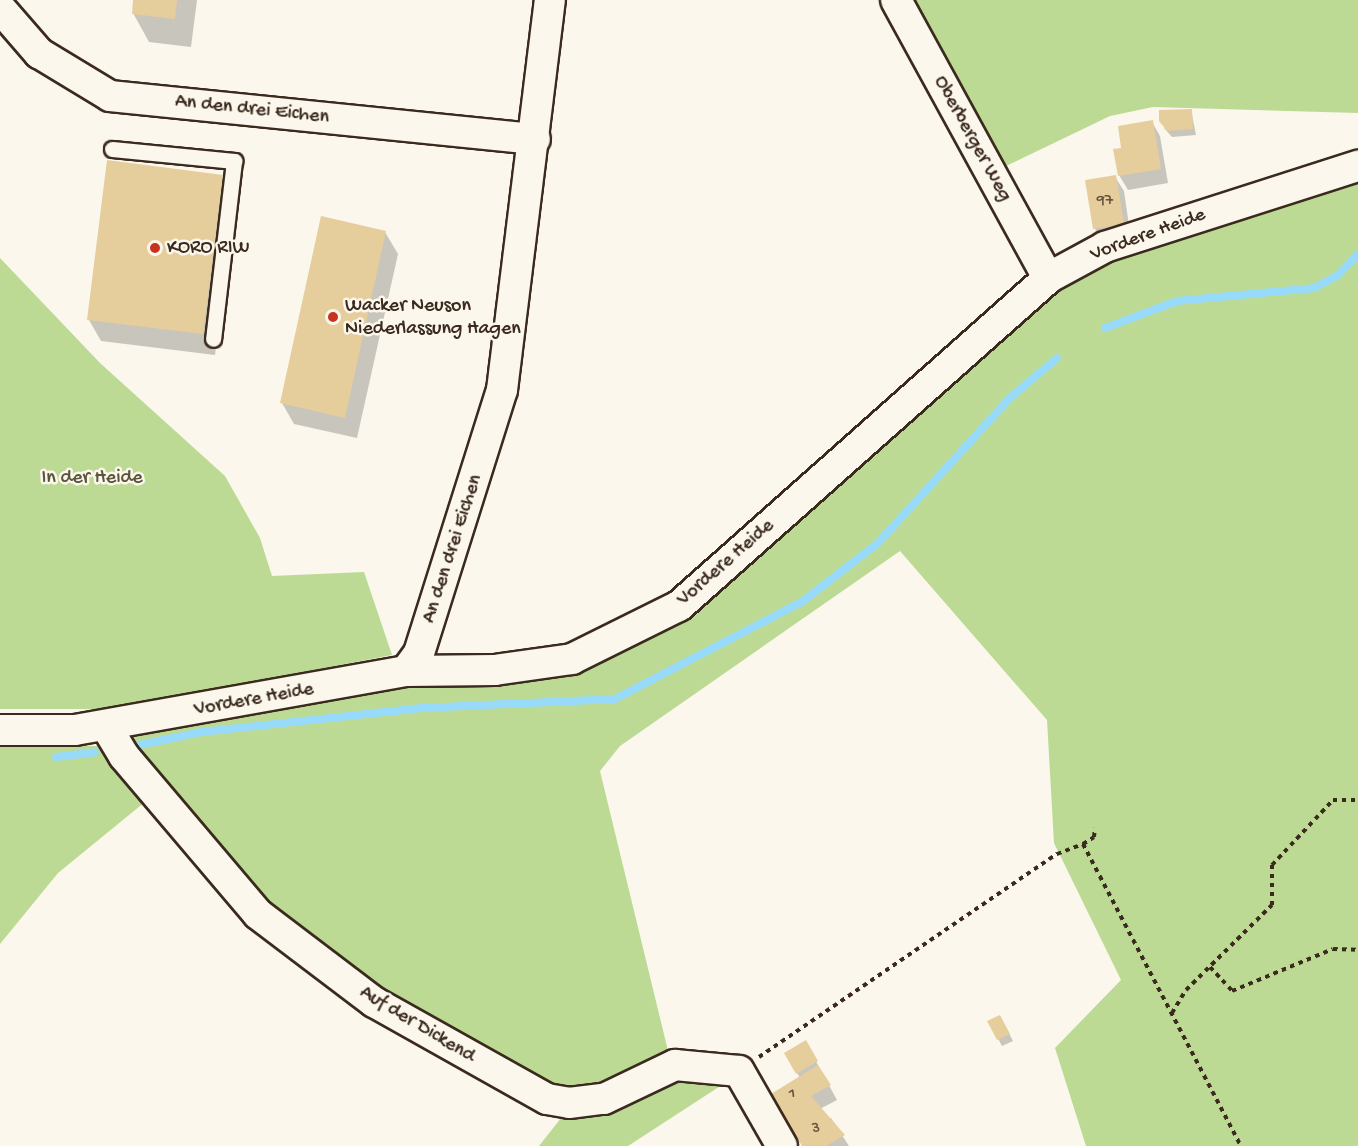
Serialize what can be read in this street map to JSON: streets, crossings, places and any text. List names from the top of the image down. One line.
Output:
{"streets":{"street":["An den drei Eichen","Oberberger Weg","Vordere Heide","Auf der Dickend"]},"crossings":[["An den drei Eichen","Vordere Heide"],["Oberberger Weg","Vordere Heide"],["Vordere Heide","Auf der Dickend"]],"parks":["In der Heide"],"places":["KORO RIW","Wacker Neuson Niederlassung Hagen"],"house_numbers":["97","1","3"]}
